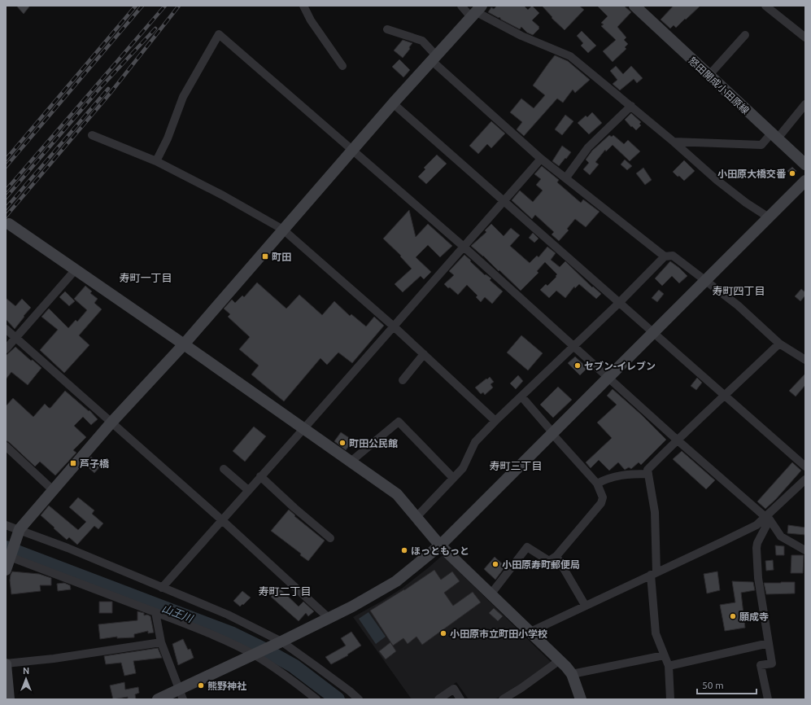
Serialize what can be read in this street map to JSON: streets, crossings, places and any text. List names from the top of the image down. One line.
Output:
{"streets":{"street":["怒田開成小田原線"]},"districts":["寿町一丁目","寿町四丁目","寿町三丁目","寿町二丁目"],"water":["山王川"],"places":{"other":["小田原大橋交番","セブン-イレブン","町田公民館","ほっともっと","小田原寿町郵便局","願成寺","小田原市立町田小学校","熊野神社"],"transit":["町田","芦子橋"]},"scale_bar":"50 m","north":"top"}
